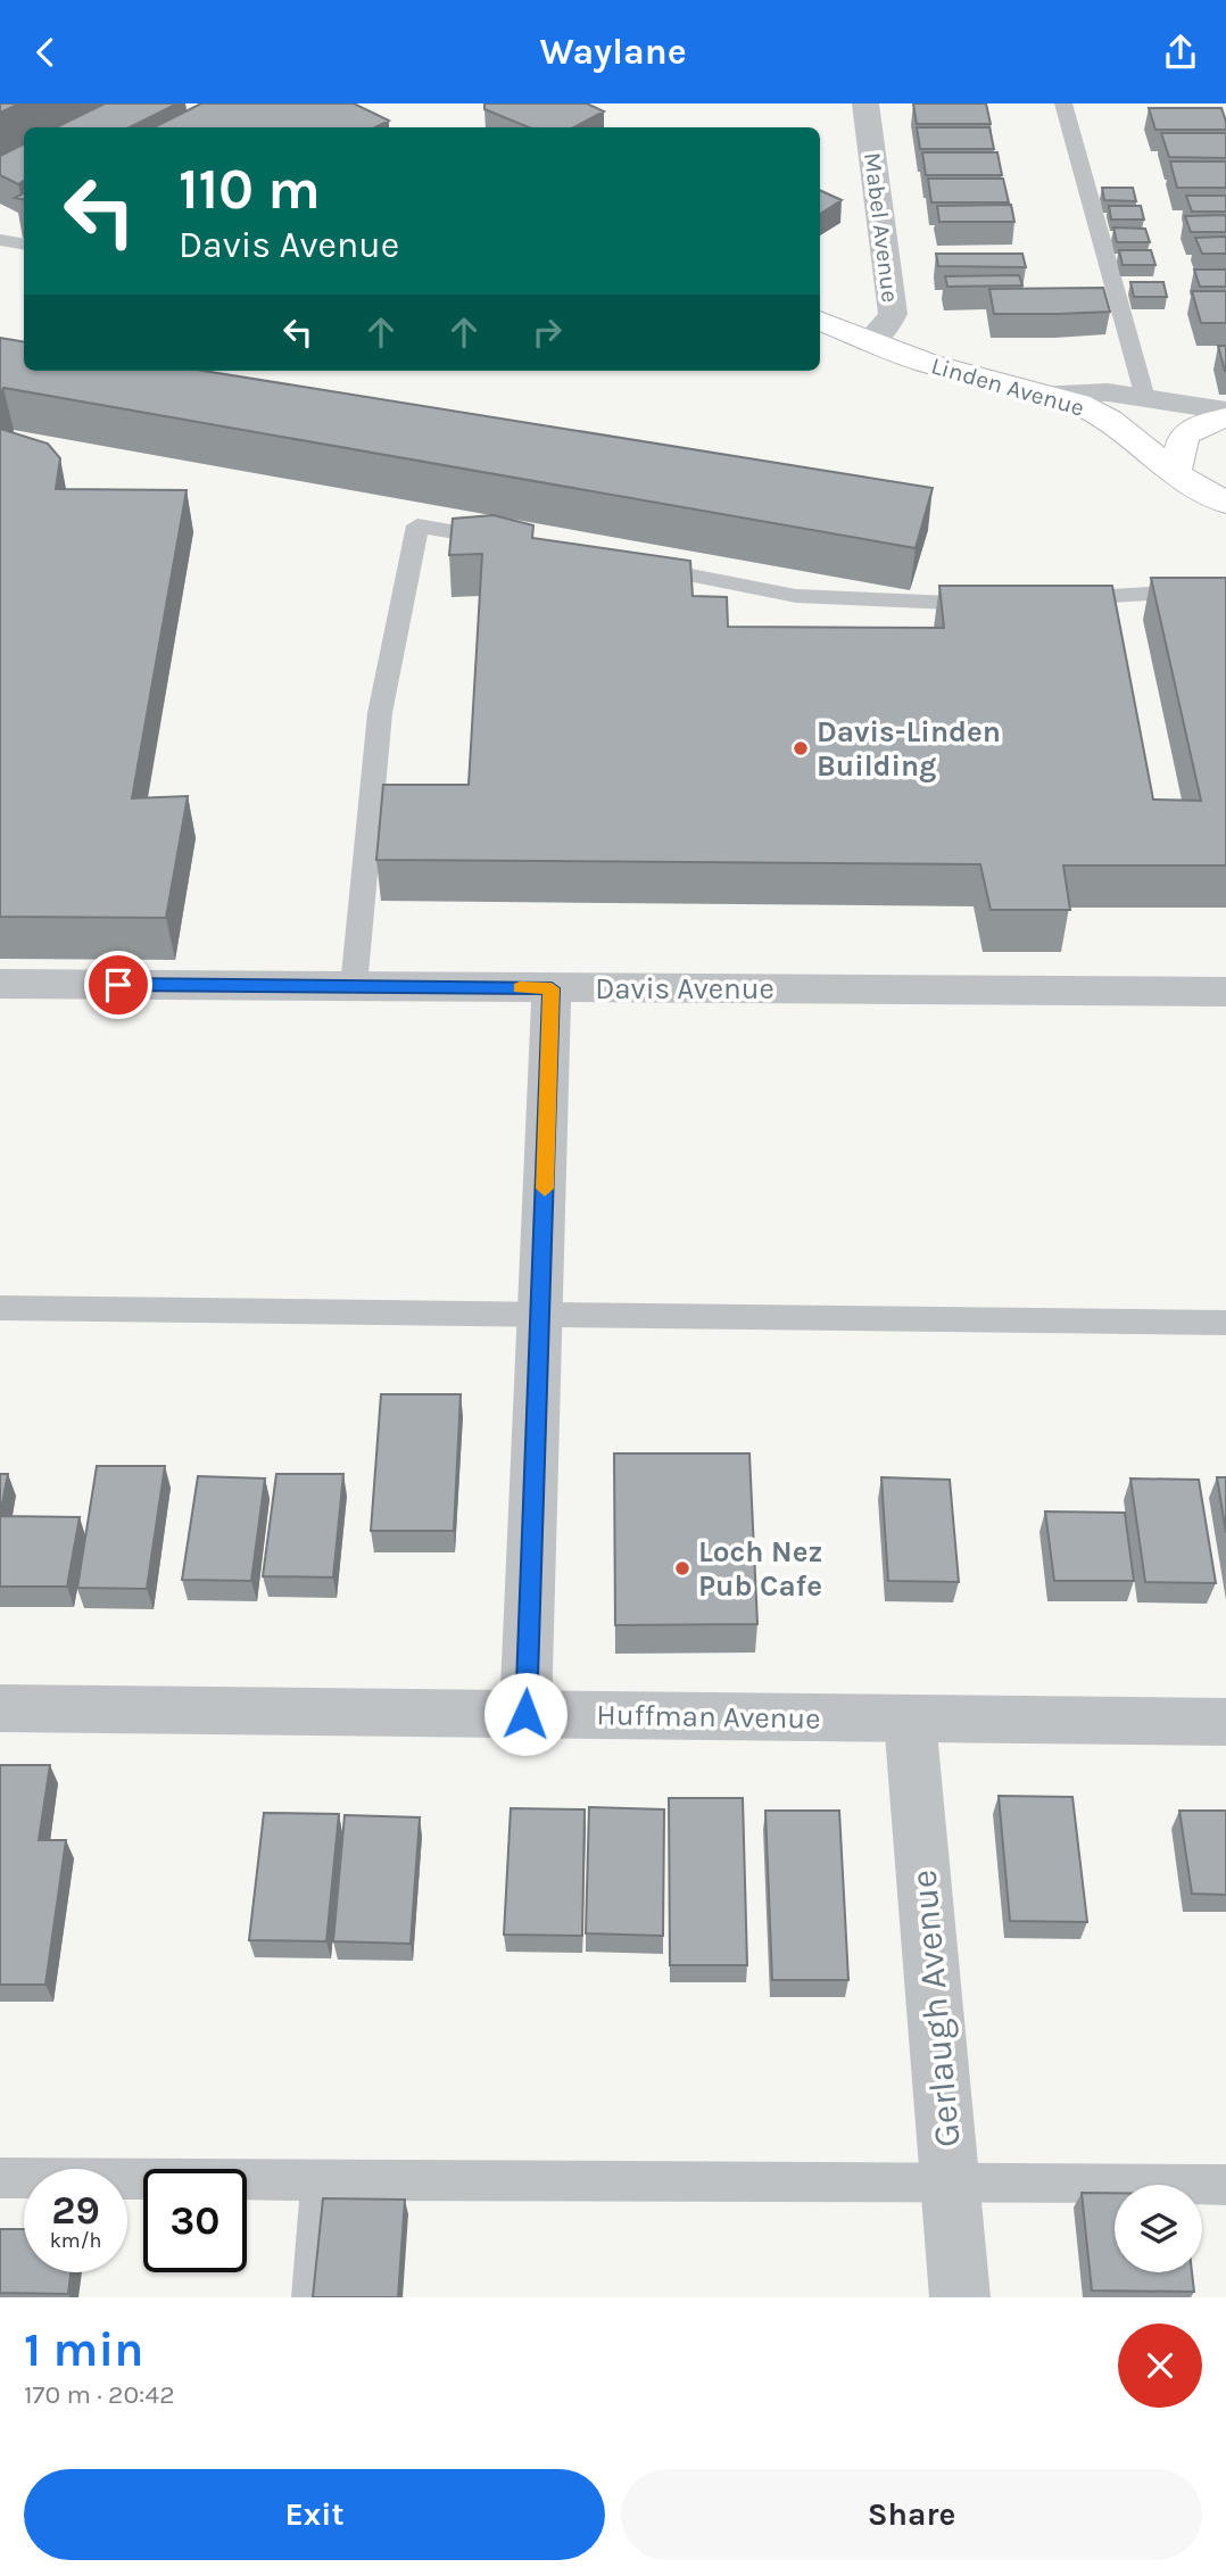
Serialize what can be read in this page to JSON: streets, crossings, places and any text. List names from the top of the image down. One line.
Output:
{"streets":{"main road":["Linden Avenue"],"street":["Mabel Avenue","Davis Avenue","Huffman Avenue","Gerlaugh Avenue"]},"crossings":[["Mabel Avenue","Linden Avenue"],["Huffman Avenue","Gerlaugh Avenue"]],"places":["Davis-Linden Building","Loch Nez Pub Cafe"],"page":{"header":"Waylane","turn":["110 m","Davis Avenue"],"speed":"29 km/h","limit":"30","heading":["1 min","170 m · 20:42"],"buttons":["Exit","Share"]}}
